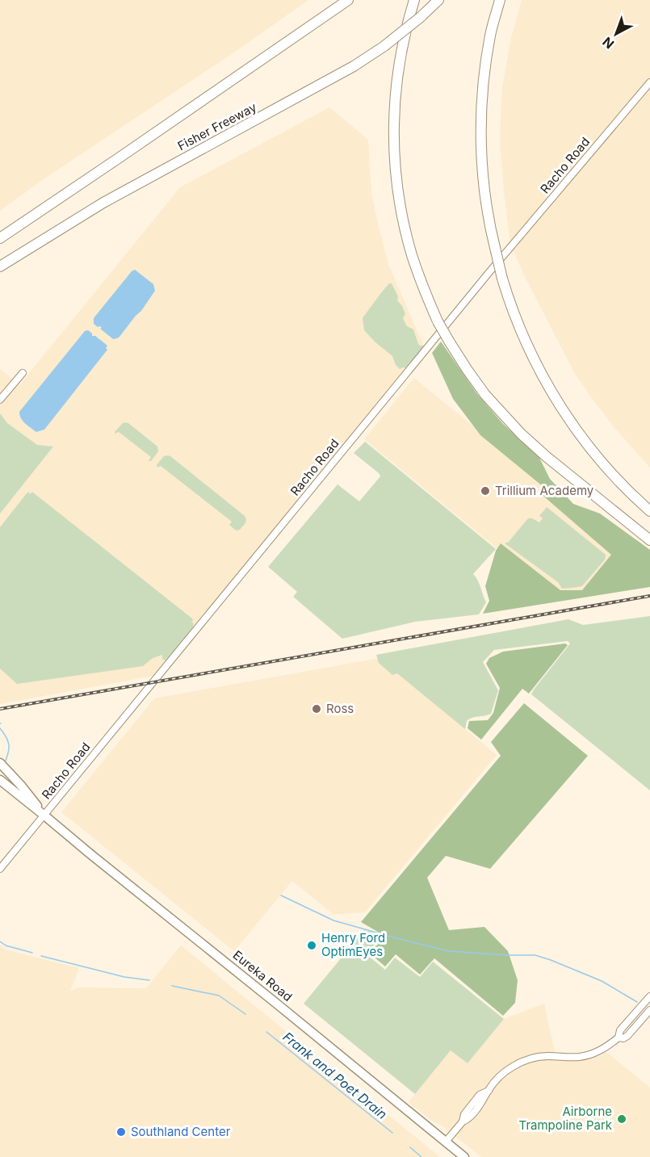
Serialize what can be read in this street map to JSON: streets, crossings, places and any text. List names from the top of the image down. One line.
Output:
{"streets":{"highway":["Fisher Freeway"],"main road":["Eureka Road"],"street":["Racho Road"]},"crossings":[["Racho Road","Eureka Road"]],"water":["Frank and Poet Drain"],"places":["Trillium Academy","Ross","Henry Ford OptimEyes","Airborne Trampoline Park","Southland Center"],"north":"bottom left"}
